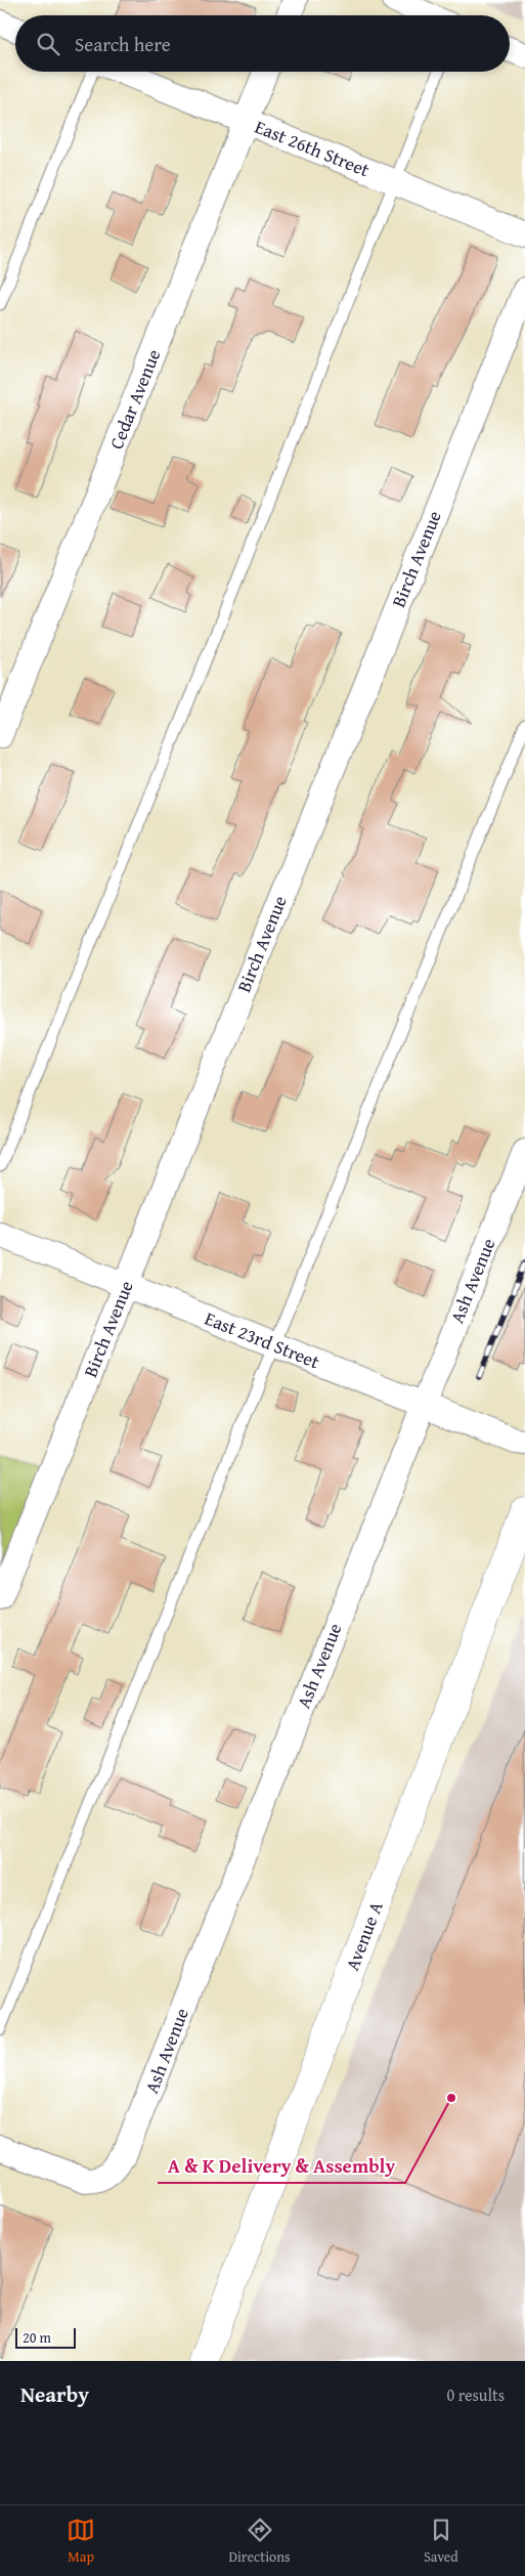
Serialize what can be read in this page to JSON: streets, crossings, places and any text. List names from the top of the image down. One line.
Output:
{"streets":{"main road":["Avenue A"],"street":["East 26th Street","Cedar Avenue","Birch Avenue","Ash Avenue","East 23rd Street"]},"crossings":[["East 26th Street","Cedar Avenue"],["Birch Avenue","East 23rd Street"],["Ash Avenue","East 23rd Street"]],"places":["A & K Delivery & Assembly"],"scale_bar":"20 m","page":{"search":"Search here","scale":"20 m","heading":["Nearby","0 results"],"nav":["Map","Directions","Saved"]}}
